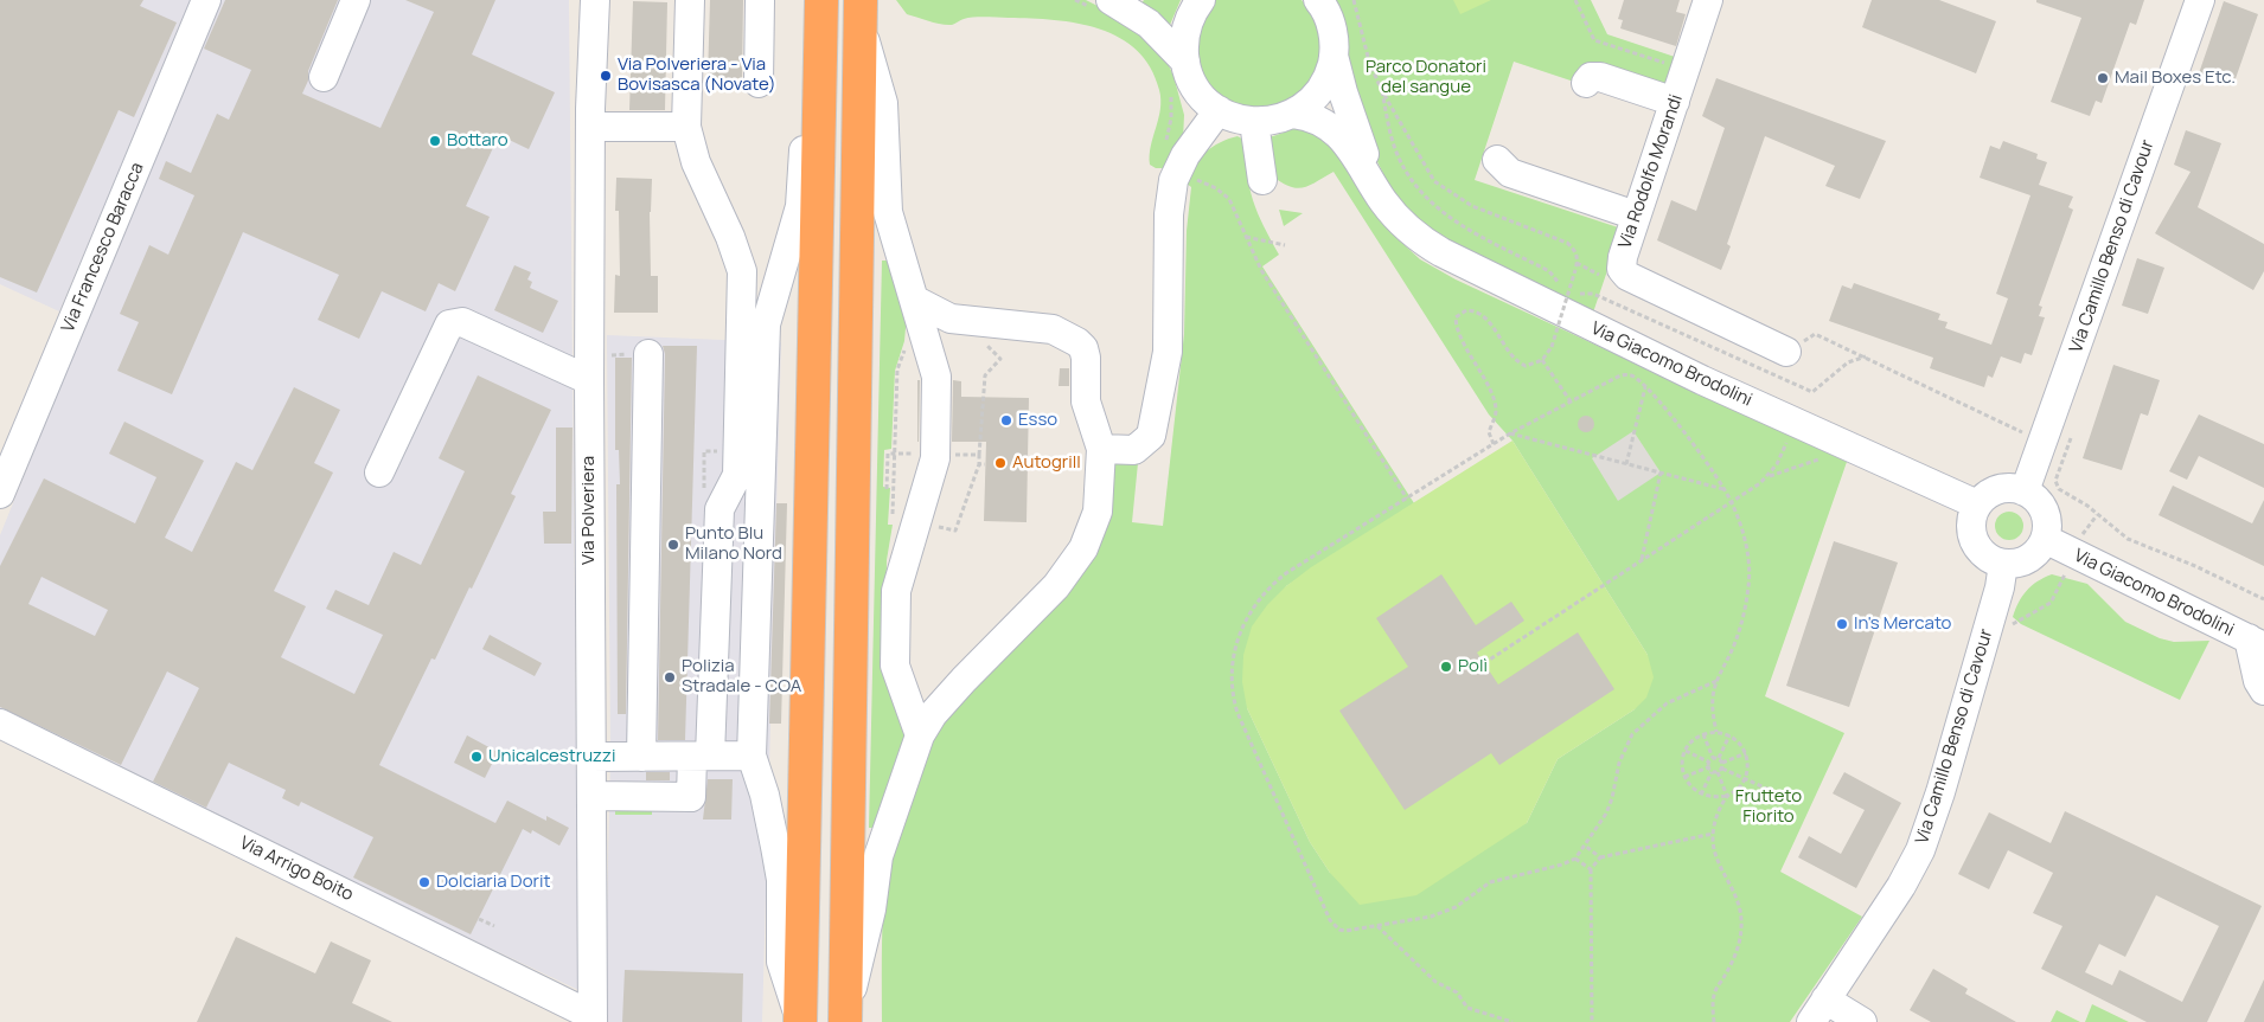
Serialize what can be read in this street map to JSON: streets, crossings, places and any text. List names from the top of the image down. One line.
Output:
{"streets":{"street":["Via Rodolfo Morandi","Via Camillo Benso di Cavour","Via Francesco Baracca","Via Giacomo Brodolini","Via Polveriera","Via Arrigo Boito"]},"crossings":[["Via Camillo Benso di Cavour","Via Giacomo Brodolini"],["Via Polveriera","Via Arrigo Boito"]],"parks":["Parco Donatori del sangue","Frutteto Fiorito"],"places":["Via Polveriera - Via Bovisasca (Novate)","Mail Boxes Etc.","Bottaro","Esso","Autogrill","Punto Blu Milano Nord","In's Mercato","Polì","Polizia Stradale - COA","Unicalcestruzzi","Dolciaria Dorit"]}
